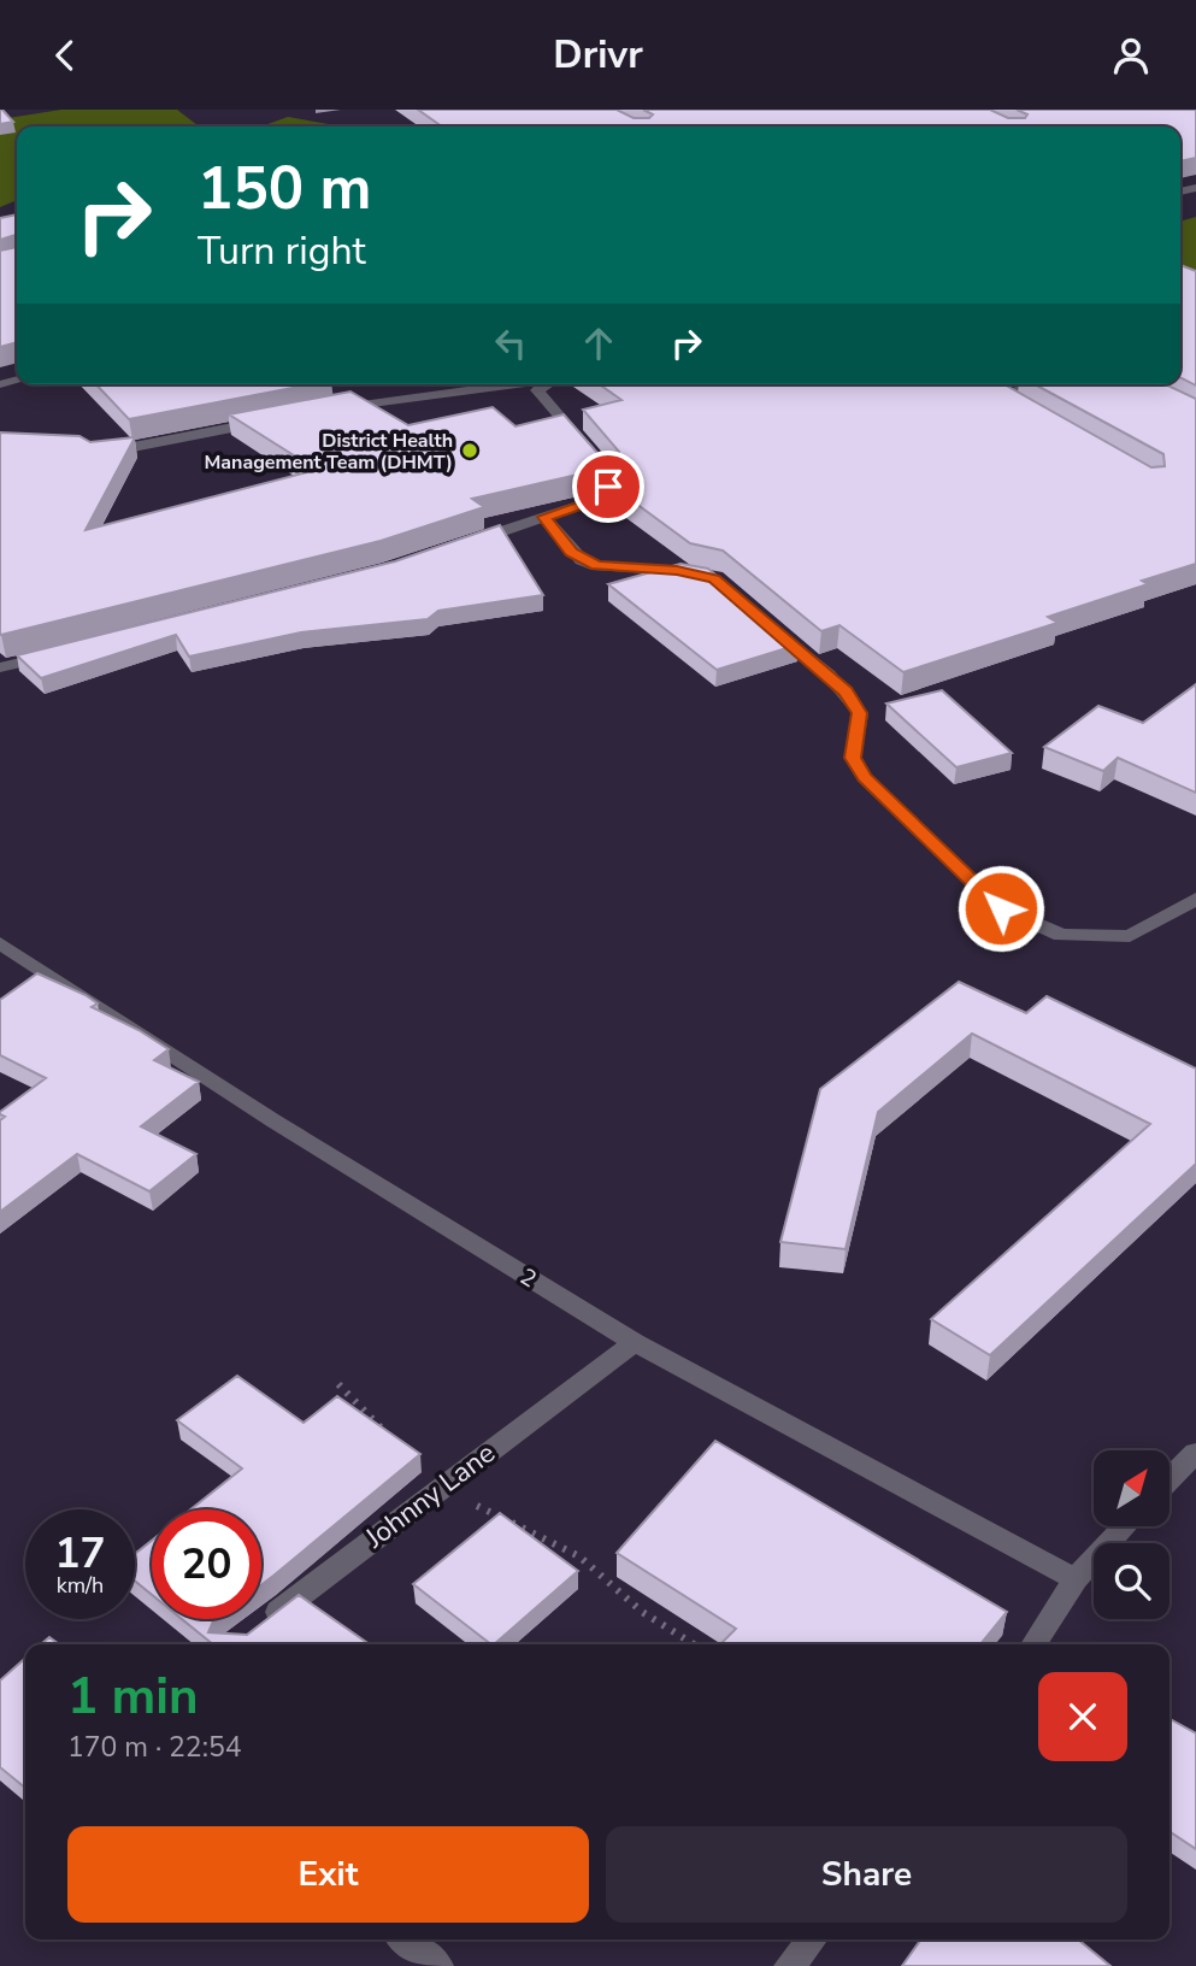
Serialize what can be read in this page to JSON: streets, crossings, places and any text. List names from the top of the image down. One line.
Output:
{"streets":{"street":["2","Johnny Lane"]},"crossings":[["2","Johnny Lane"]],"places":["District Health Management Team (DHMT)"],"north":"top right","page":{"header":"Drivr","turn":["150 m","Turn right"],"speed":"17 km/h","limit":"20","heading":["1 min","170 m · 22:54"],"buttons":["Exit","Share"]}}
